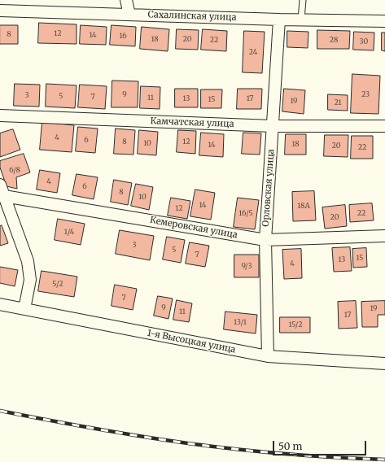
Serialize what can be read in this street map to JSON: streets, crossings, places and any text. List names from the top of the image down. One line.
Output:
{"streets":{"street":["Сахалинская улица","Камчатская улица","Орловская улица","Кемеровская улица","1-я Высоцкая улица"]},"crossings":[["Сахалинская улица","Орловская улица"],["Камчатская улица","Орловская улица"],["Орловская улица","Кемеровская улица"],["Орловская улица","1-я Высоцкая улица"]],"house_numbers":["12","8","14","16","18","20","22","28","30","24","9","23","3","5","7","11","13","17","15","19","21","4","6","8","12","10","18","14","20","22","6/8","4","6","8","10","14","18А","12","16/5","22","20","1/4","3","5","7","15","13","4","9/3","5/2","7","9","19","11","17","13/1","15/2"],"scale_bar":"50 m"}
